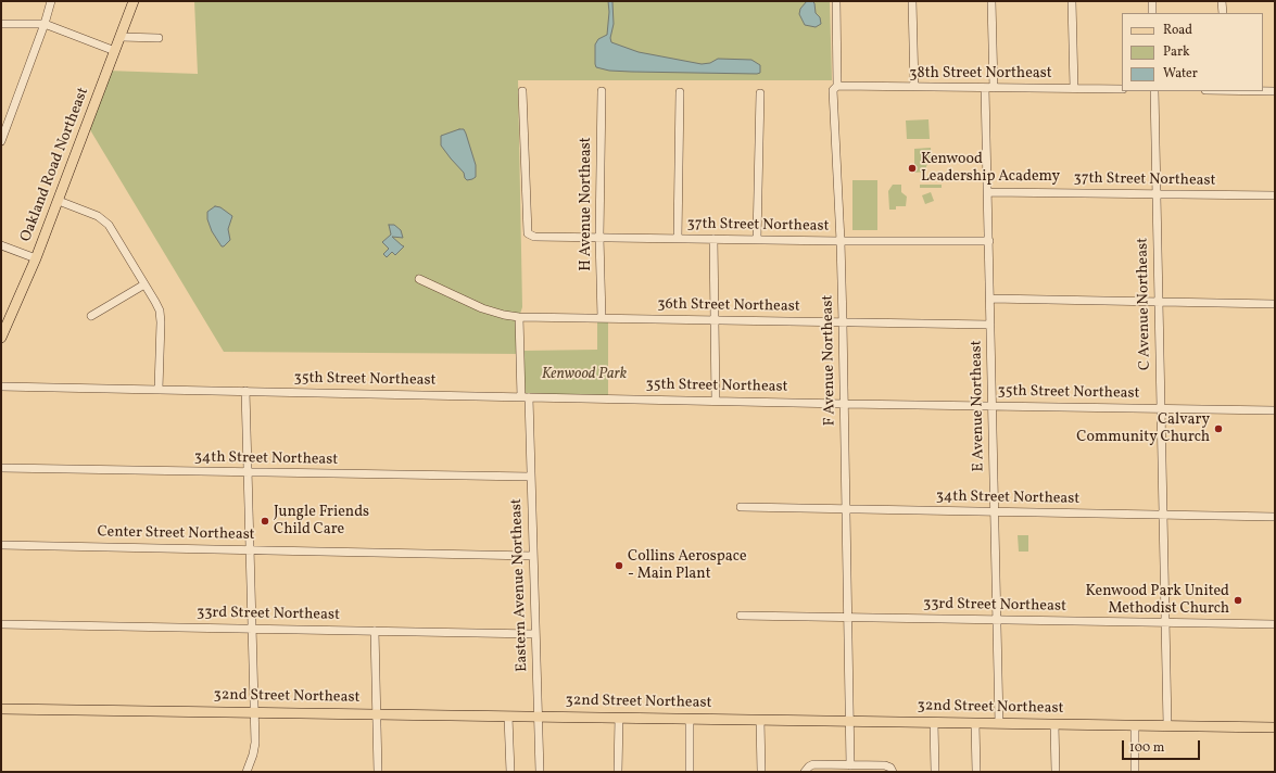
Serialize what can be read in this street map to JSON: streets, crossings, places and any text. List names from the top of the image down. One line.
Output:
{"streets":{"main road":["Oakland Road Northeast","32nd Street Northeast"],"street":["38th Street Northeast","37th Street Northeast","H Avenue Northeast","C Avenue Northeast","36th Street Northeast","F Avenue Northeast","35th Street Northeast","E Avenue Northeast","34th Street Northeast","Center Street Northeast","Eastern Avenue Northeast","33rd Street Northeast"]},"crossings":[["38th Street Northeast","F Avenue Northeast"],["38th Street Northeast","E Avenue Northeast"],["37th Street Northeast","H Avenue Northeast"],["37th Street Northeast","C Avenue Northeast"],["37th Street Northeast","F Avenue Northeast"],["37th Street Northeast","E Avenue Northeast"],["H Avenue Northeast","36th Street Northeast"],["C Avenue Northeast","35th Street Northeast"],["C Avenue Northeast","34th Street Northeast"],["C Avenue Northeast","33rd Street Northeast"],["C Avenue Northeast","32nd Street Northeast"],["36th Street Northeast","F Avenue Northeast"],["36th Street Northeast","E Avenue Northeast"],["36th Street Northeast","Eastern Avenue Northeast"],["F Avenue Northeast","35th Street Northeast"],["F Avenue Northeast","34th Street Northeast"],["F Avenue Northeast","33rd Street Northeast"],["F Avenue Northeast","32nd Street Northeast"],["35th Street Northeast","E Avenue Northeast"],["35th Street Northeast","Eastern Avenue Northeast"],["E Avenue Northeast","34th Street Northeast"],["E Avenue Northeast","33rd Street Northeast"],["E Avenue Northeast","32nd Street Northeast"],["34th Street Northeast","Eastern Avenue Northeast"],["Center Street Northeast","Eastern Avenue Northeast"],["Eastern Avenue Northeast","33rd Street Northeast"],["Eastern Avenue Northeast","32nd Street Northeast"]],"parks":["Kenwood Park"],"places":["Kenwood Leadership Academy","Calvary Community Church","Jungle Friends Child Care","Collins Aerospace - Main Plant","Kenwood Park United Methodist Church"],"legend":["Road","Park","Water"],"scale_bar":"100 m"}
